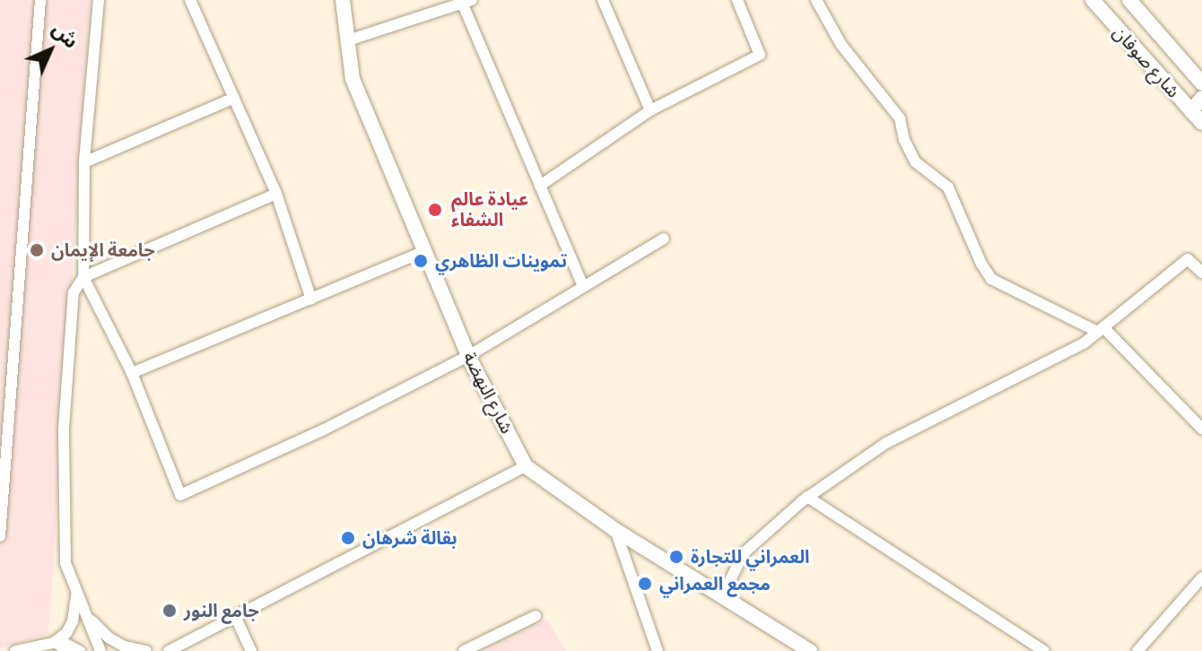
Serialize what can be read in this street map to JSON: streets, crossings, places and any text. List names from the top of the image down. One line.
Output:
{"streets":{"street":["شارع صوفان","شارع النهضة"]},"places":["عيادة عالم الشفاء","جامعة الإيمان","تموينات الظاهري","بقالة شرهان","العمراني للتجارة","مجمع العمراني","جامع النور"],"north":"top right"}
